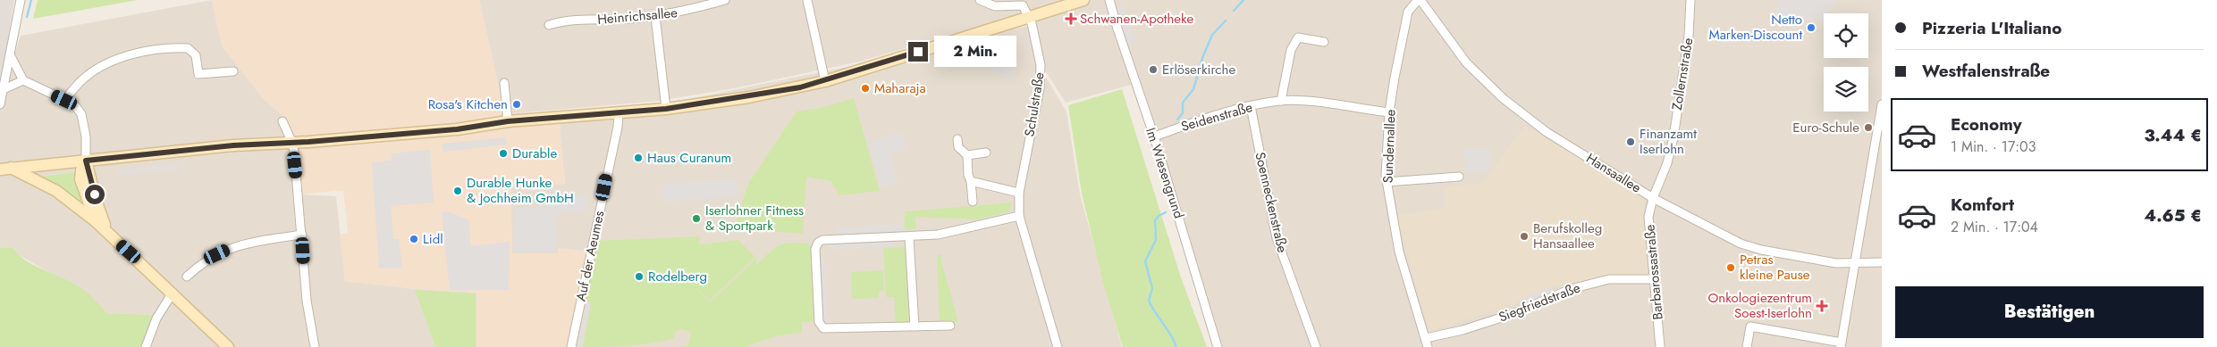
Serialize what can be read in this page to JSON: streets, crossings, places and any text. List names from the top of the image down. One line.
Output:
{"streets":{"street":["Heinrichsallee","Zollernstraße","Schulstraße","Seidenstraße","Sundernallee","Im Wiesengrund","Hansaallee","Soenneckenstraße","Auf der Aeumes","Barbarossastraße","Siegfriedstraße"]},"crossings":[["Zollernstraße","Hansaallee"],["Zollernstraße","Barbarossastraße"],["Seidenstraße","Sundernallee"],["Seidenstraße","Im Wiesengrund"],["Seidenstraße","Soenneckenstraße"],["Sundernallee","Hansaallee"],["Sundernallee","Siegfriedstraße"],["Hansaallee","Barbarossastraße"],["Barbarossastraße","Siegfriedstraße"]],"places":{"health":["Schwanen-Apotheke","Onkologiezentrum Soest-Iserlohn"],"other":["Netto Marken-Discount","Erlöserkirche","Maharaja","Rosa's Kitchen","Euro-Schule","Finanzamt Iserlohn","Durable","Haus Curanum","Durable Hunke & Jochheim GmbH","Iserlohner Fitness & Sportpark","Berufskolleg Hansaallee","Lidl","Petras kleine Pause","Rodelberg"]},"page":{"banner":["Pizzeria L'Italiano","Westfalenstraße"],"bubble":"2 Min.","list":[{"name":"Economy","note":"1 Min. · 17:03","value":"3.44 €"},{"name":"Komfort","note":"2 Min. · 17:04","value":"4.65 €"}],"buttons":"Bestätigen"}}
